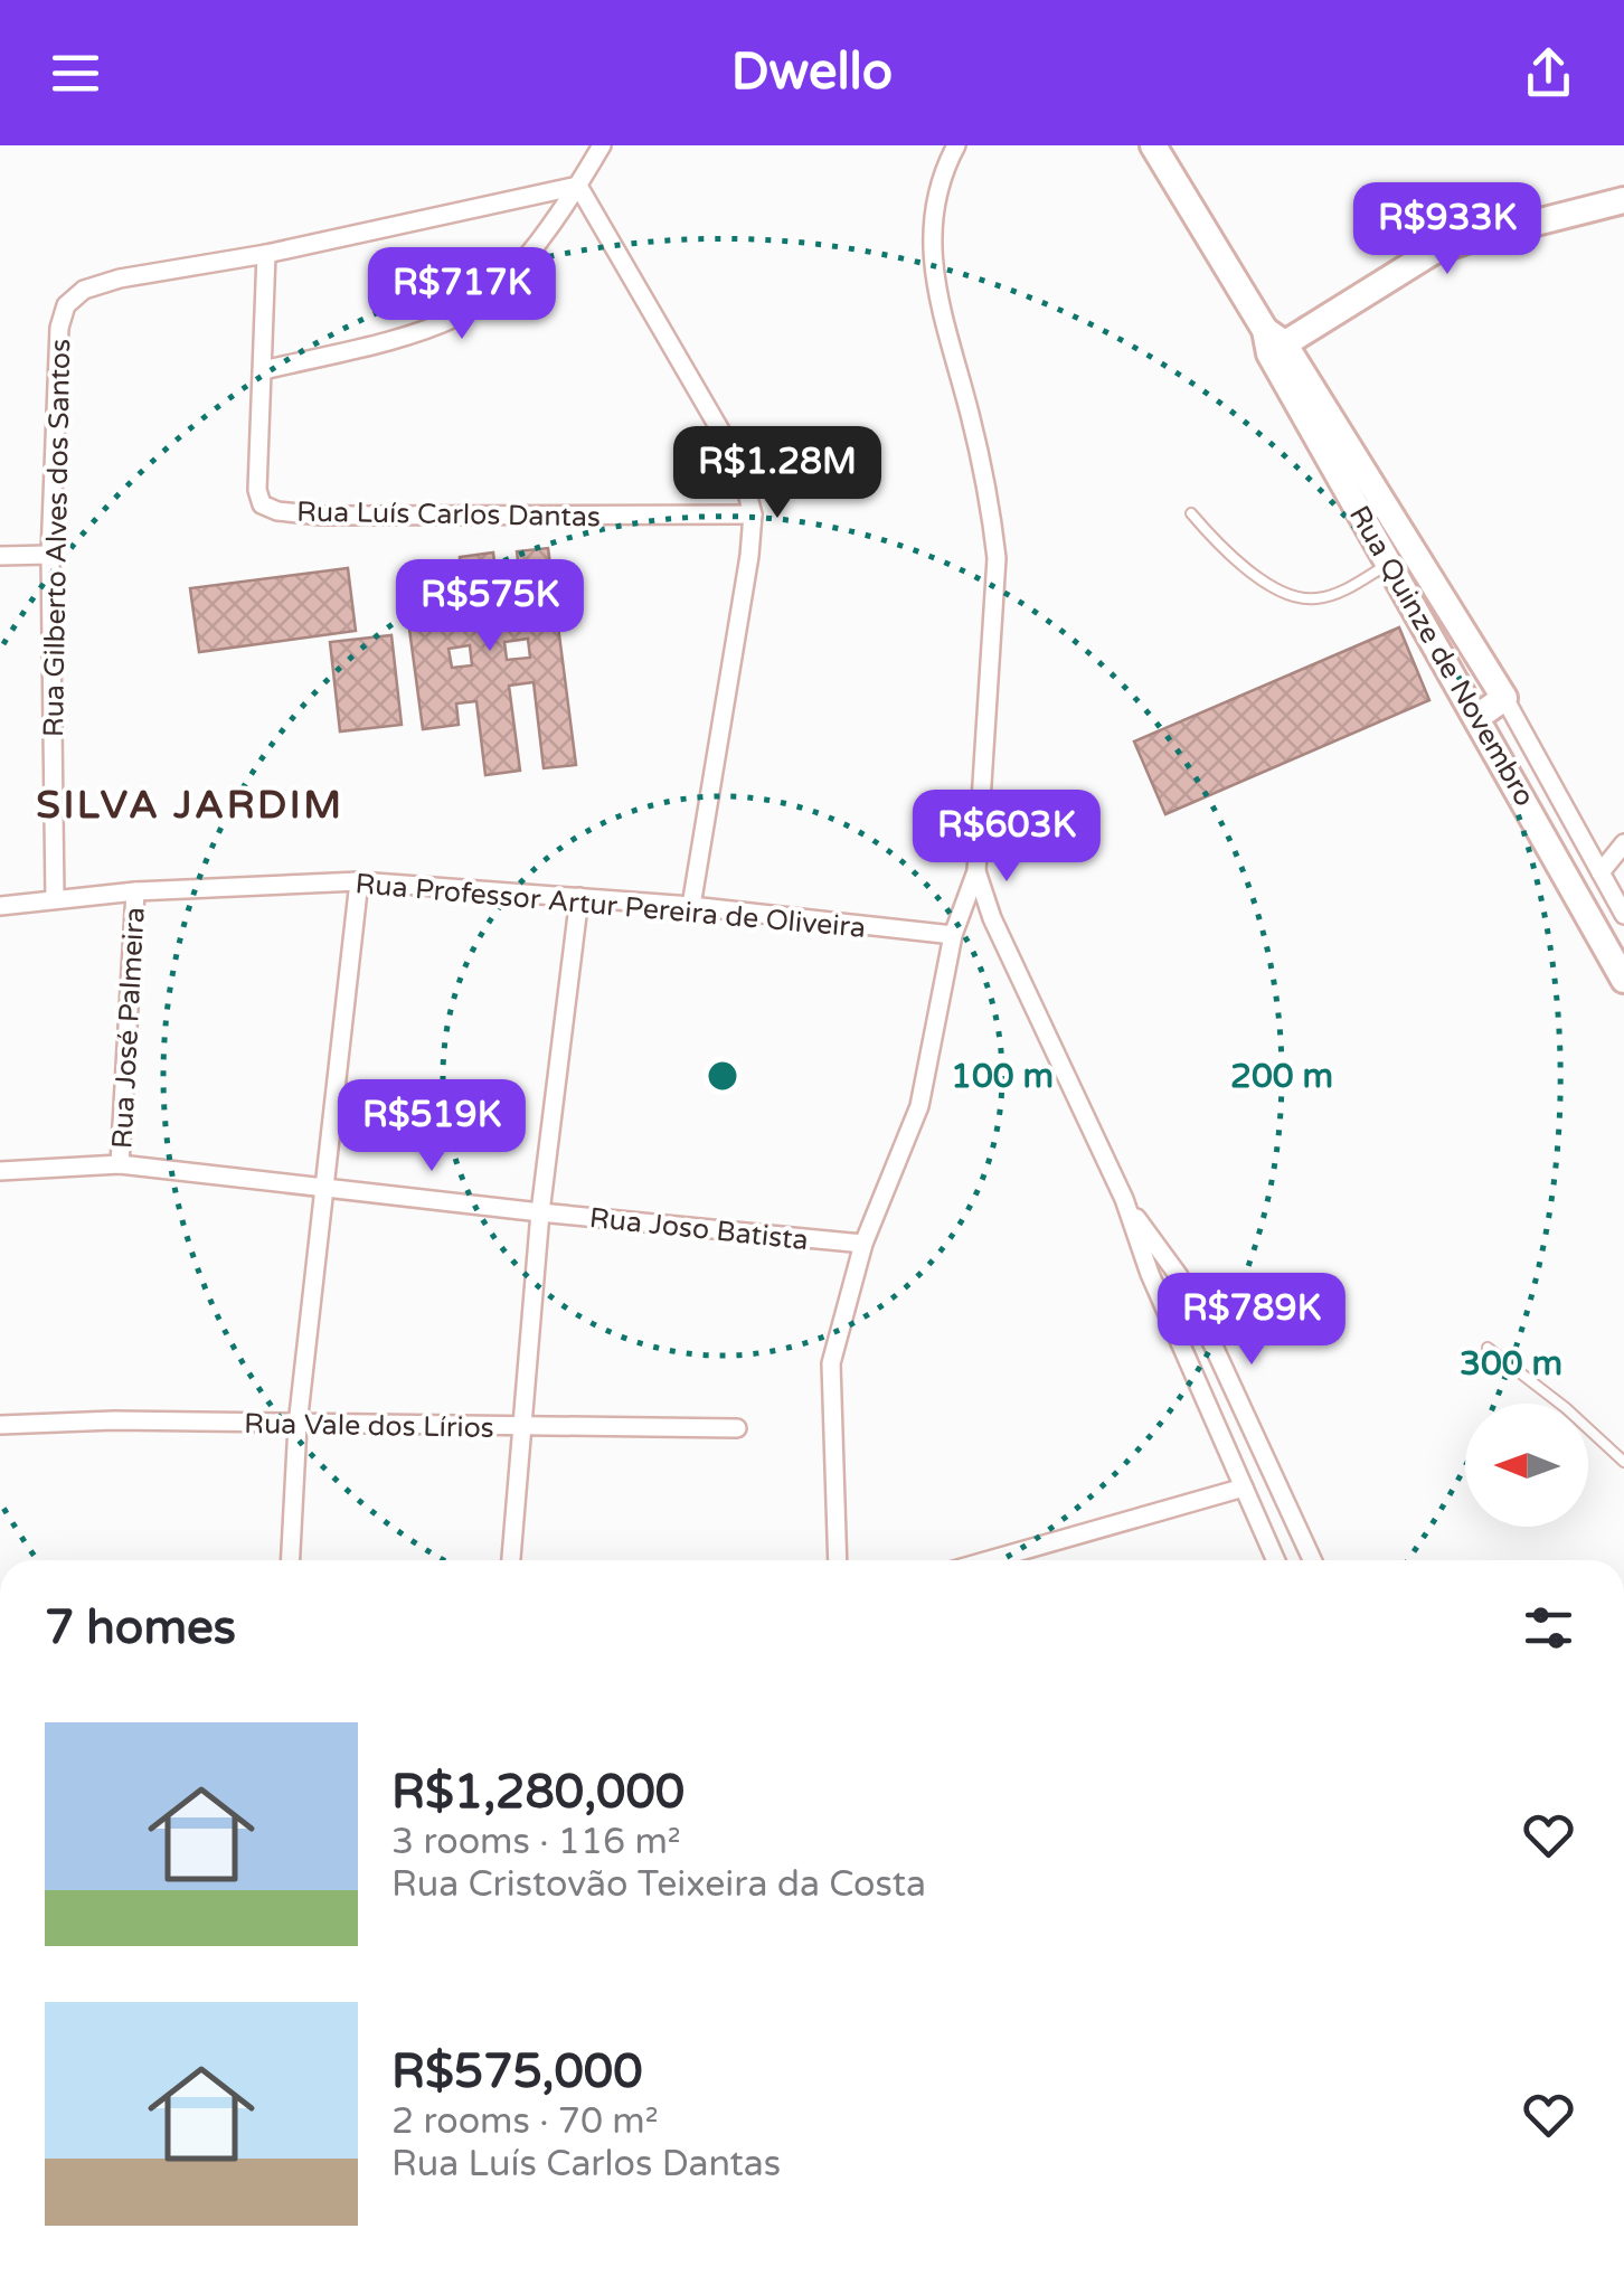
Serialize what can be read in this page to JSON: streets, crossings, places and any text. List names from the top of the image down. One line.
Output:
{"streets":{"main road":["Rua Quinze de Novembro"],"street":["Rua Luís Carlos Dantas","Rua Gilberto Alves dos Santos","Rua Professor Artur Pereira de Oliveira","Rua José Palmeira","Rua Joso Batista","Rua Vale dos Lírios"]},"crossings":[["Rua Luís Carlos Dantas","Rua Gilberto Alves dos Santos"],["Rua Gilberto Alves dos Santos","Rua Professor Artur Pereira de Oliveira"],["Rua Professor Artur Pereira de Oliveira","Rua José Palmeira"],["Rua José Palmeira","Rua Joso Batista"]],"districts":["SILVA JARDIM"],"north":"left","page":{"header":"Dwello","price":["R$933K","R$717K","R$1.28M","R$575K","R$603K","R$519K","R$789K"],"heading":"7 homes","list":[{"name":"R$1,280,000","note":"3 rooms · 116 m² · Rua Cristovão Teixeira da Costa"},{"name":"R$575,000","note":"2 rooms · 70 m² · Rua Luís Carlos Dantas"}]},"rings":["100 m","200 m","300 m"]}
